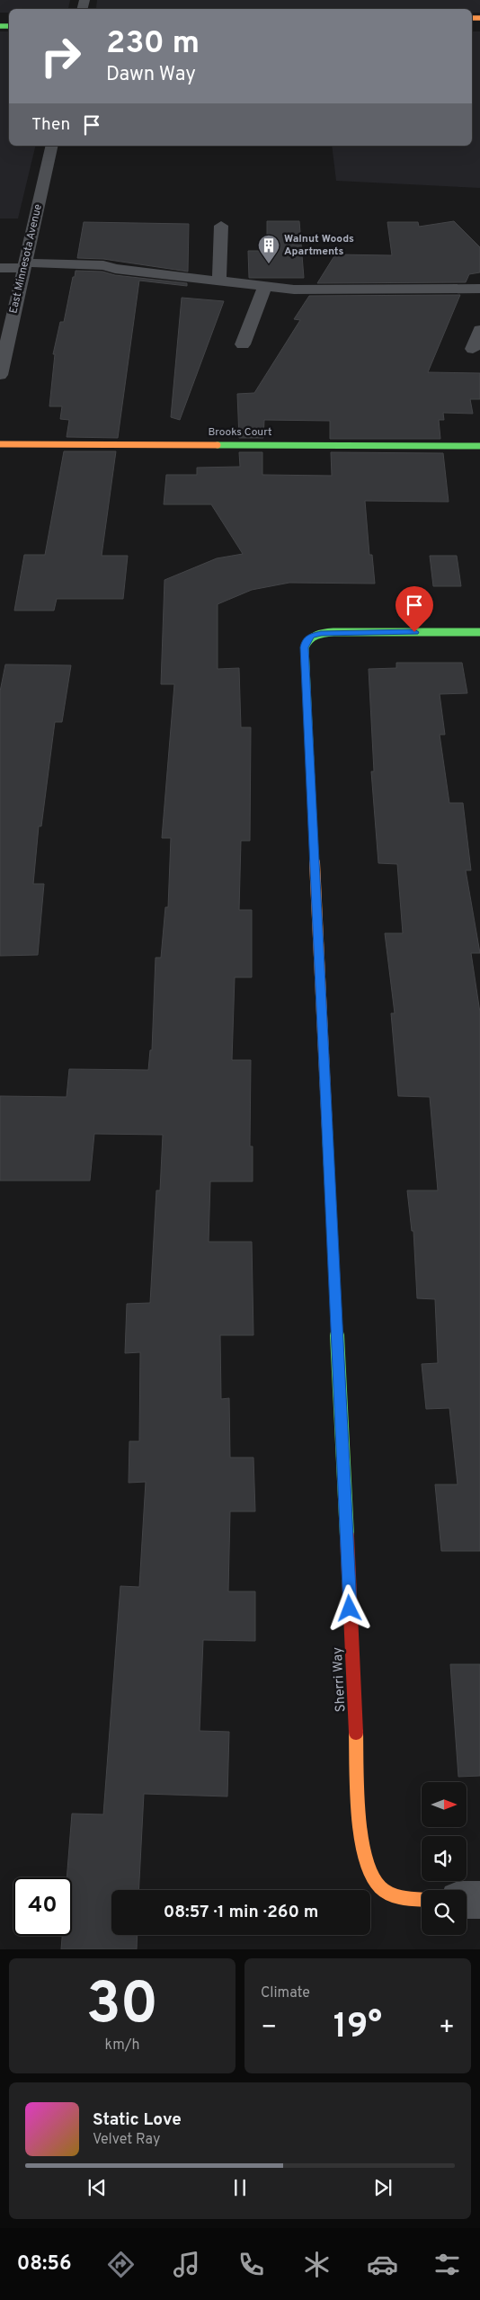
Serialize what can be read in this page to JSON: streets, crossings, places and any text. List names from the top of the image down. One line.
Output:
{"streets":{"street":["East Minnesota Avenue","Brooks Court","Sherri Way"]},"places":{"building":["Walnut Woods Apartments"]},"north":"right","page":{"turn":["230 m","Dawn Way"],"then":"Then","limit":"40","trip":"08:57 · 1 min · 260 m","tile":[["30","km/h"],"Climate"],"heat":["−","19°","+"],"song":["Static Love","Velvet Ray"],"tabs":"08:56"}}
